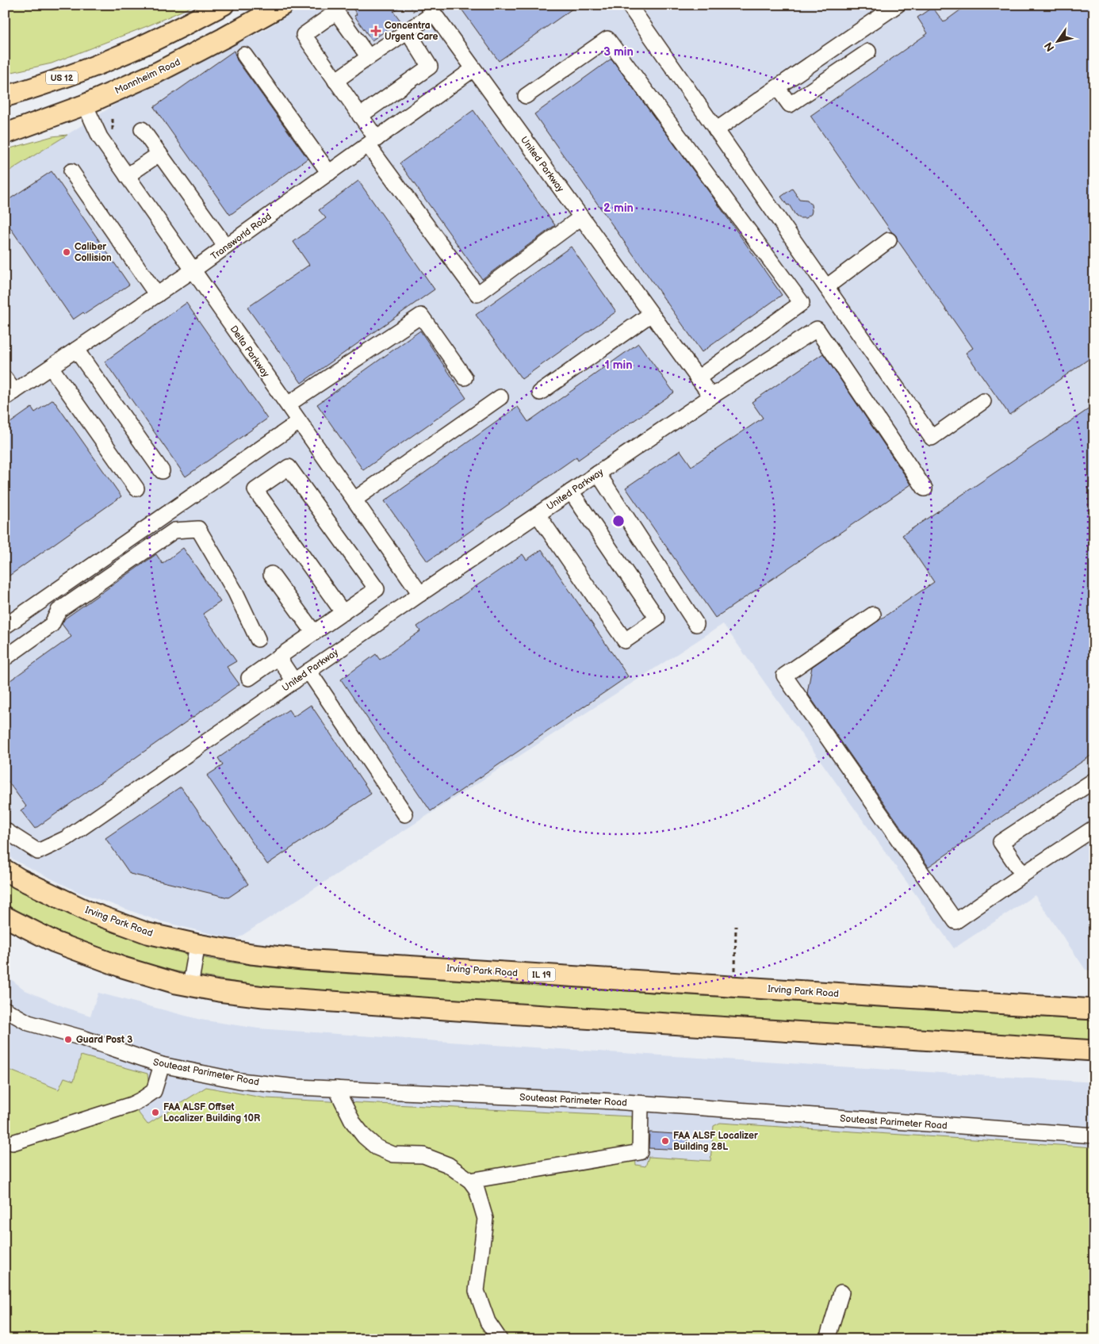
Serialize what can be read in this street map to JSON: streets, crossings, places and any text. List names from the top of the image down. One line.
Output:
{"streets":{"main road":["Mannheim Road","US 12","Irving Park Road","IL 19"],"street":["United Parkway","Transworld Road","Delta Parkway","Souteast Parimeter Road"]},"crossings":[["Mannheim Road","Delta Parkway"],["United Parkway","Transworld Road"],["United Parkway","Delta Parkway"],["Transworld Road","Delta Parkway"]],"places":{"health":["Concentra Urgent Care"],"other":["Caliber Collision","Guard Post 3","FAA ALSF Offset Localizer Building 10R","FAA ALSF Localizer Building 28L"]},"north":"bottom left","rings":["3 min","2 min","1 min"]}
